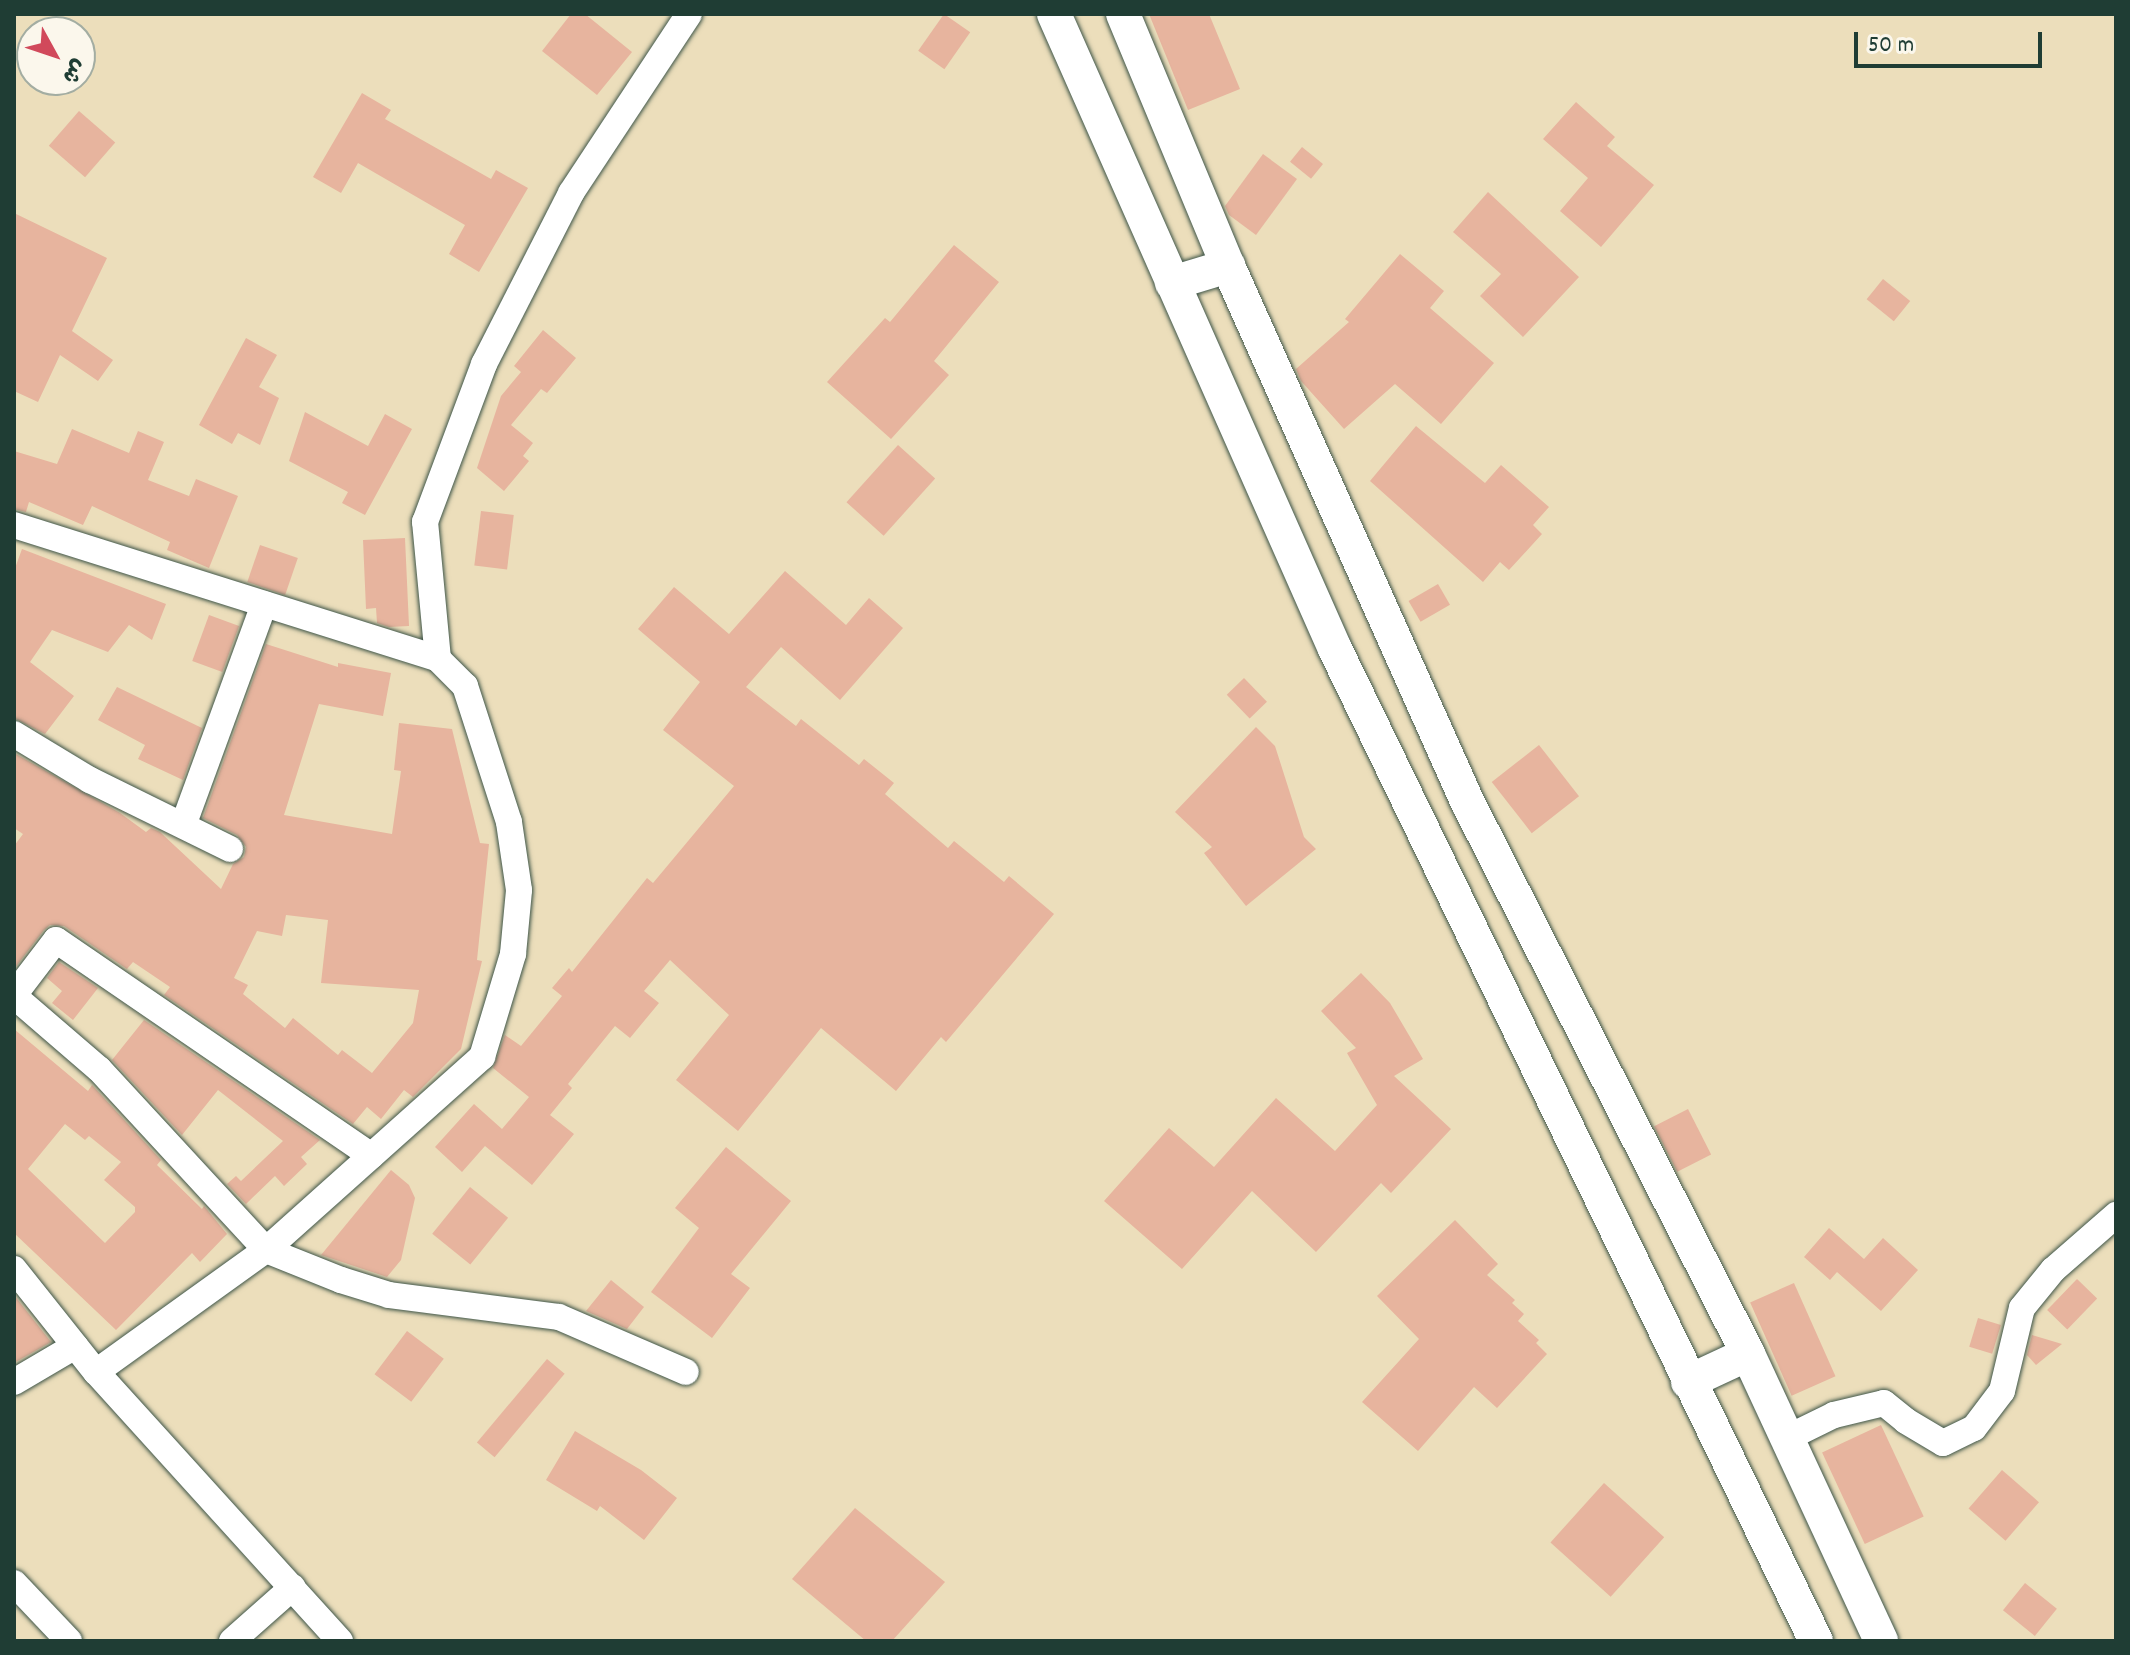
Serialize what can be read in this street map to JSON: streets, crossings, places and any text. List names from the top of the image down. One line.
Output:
{"scale_bar":"50 m","north":"bottom right"}
